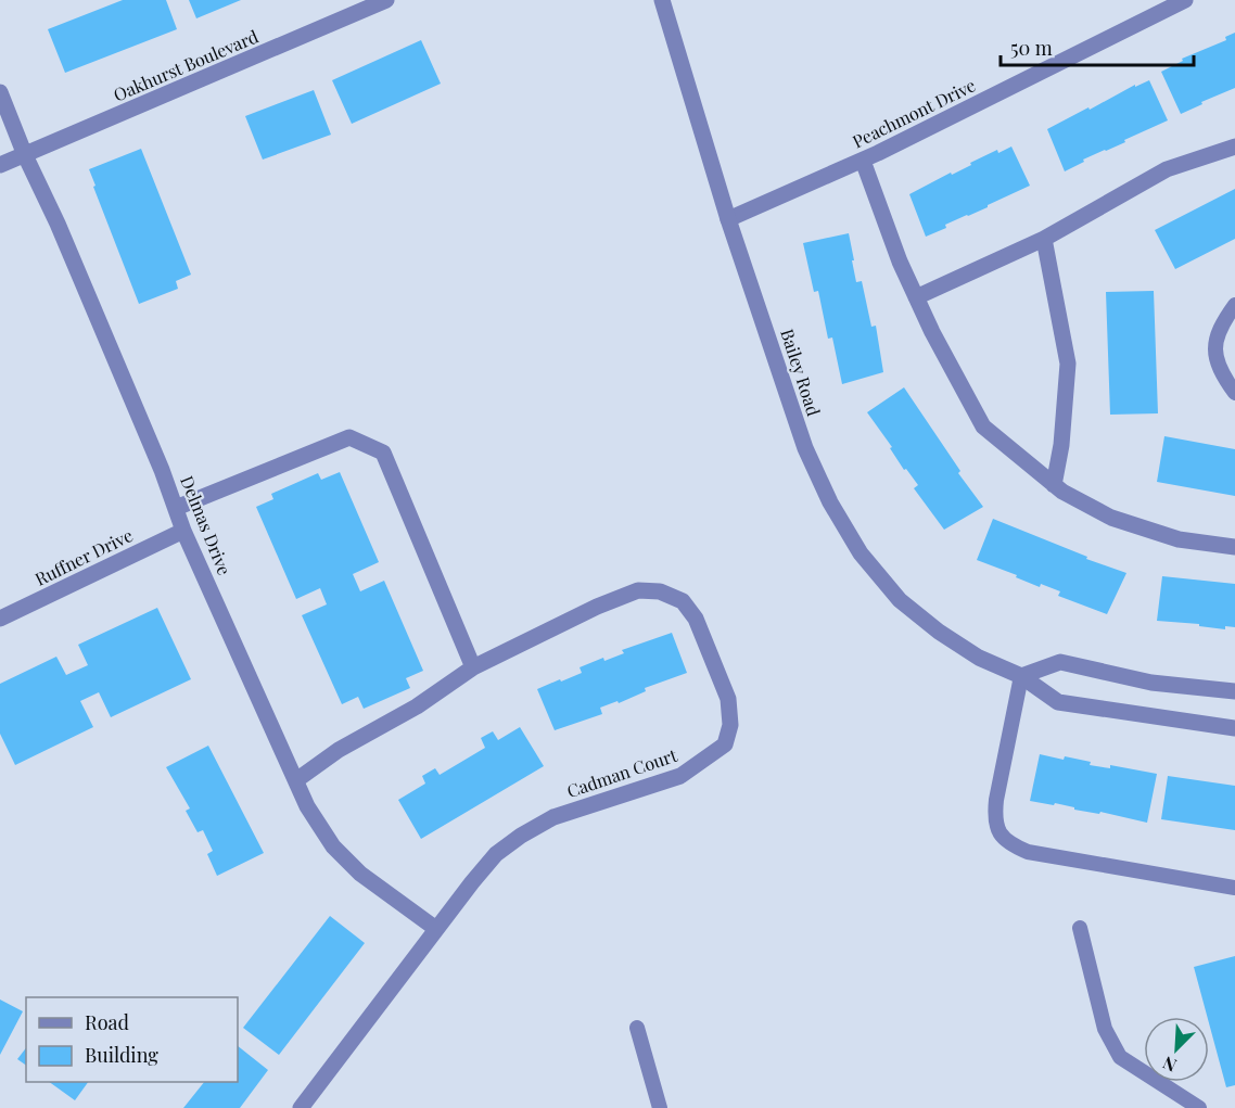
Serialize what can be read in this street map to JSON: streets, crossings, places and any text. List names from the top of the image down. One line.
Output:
{"streets":{"street":["Oakhurst Boulevard","Peachmont Drive","Bailey Road","Delmas Drive","Ruffner Drive","Cadman Court"]},"crossings":[["Oakhurst Boulevard","Delmas Drive"],["Peachmont Drive","Bailey Road"],["Delmas Drive","Ruffner Drive"],["Delmas Drive","Cadman Court"]],"legend":["Road","Building"],"scale_bar":"50 m","north":"bottom left"}
